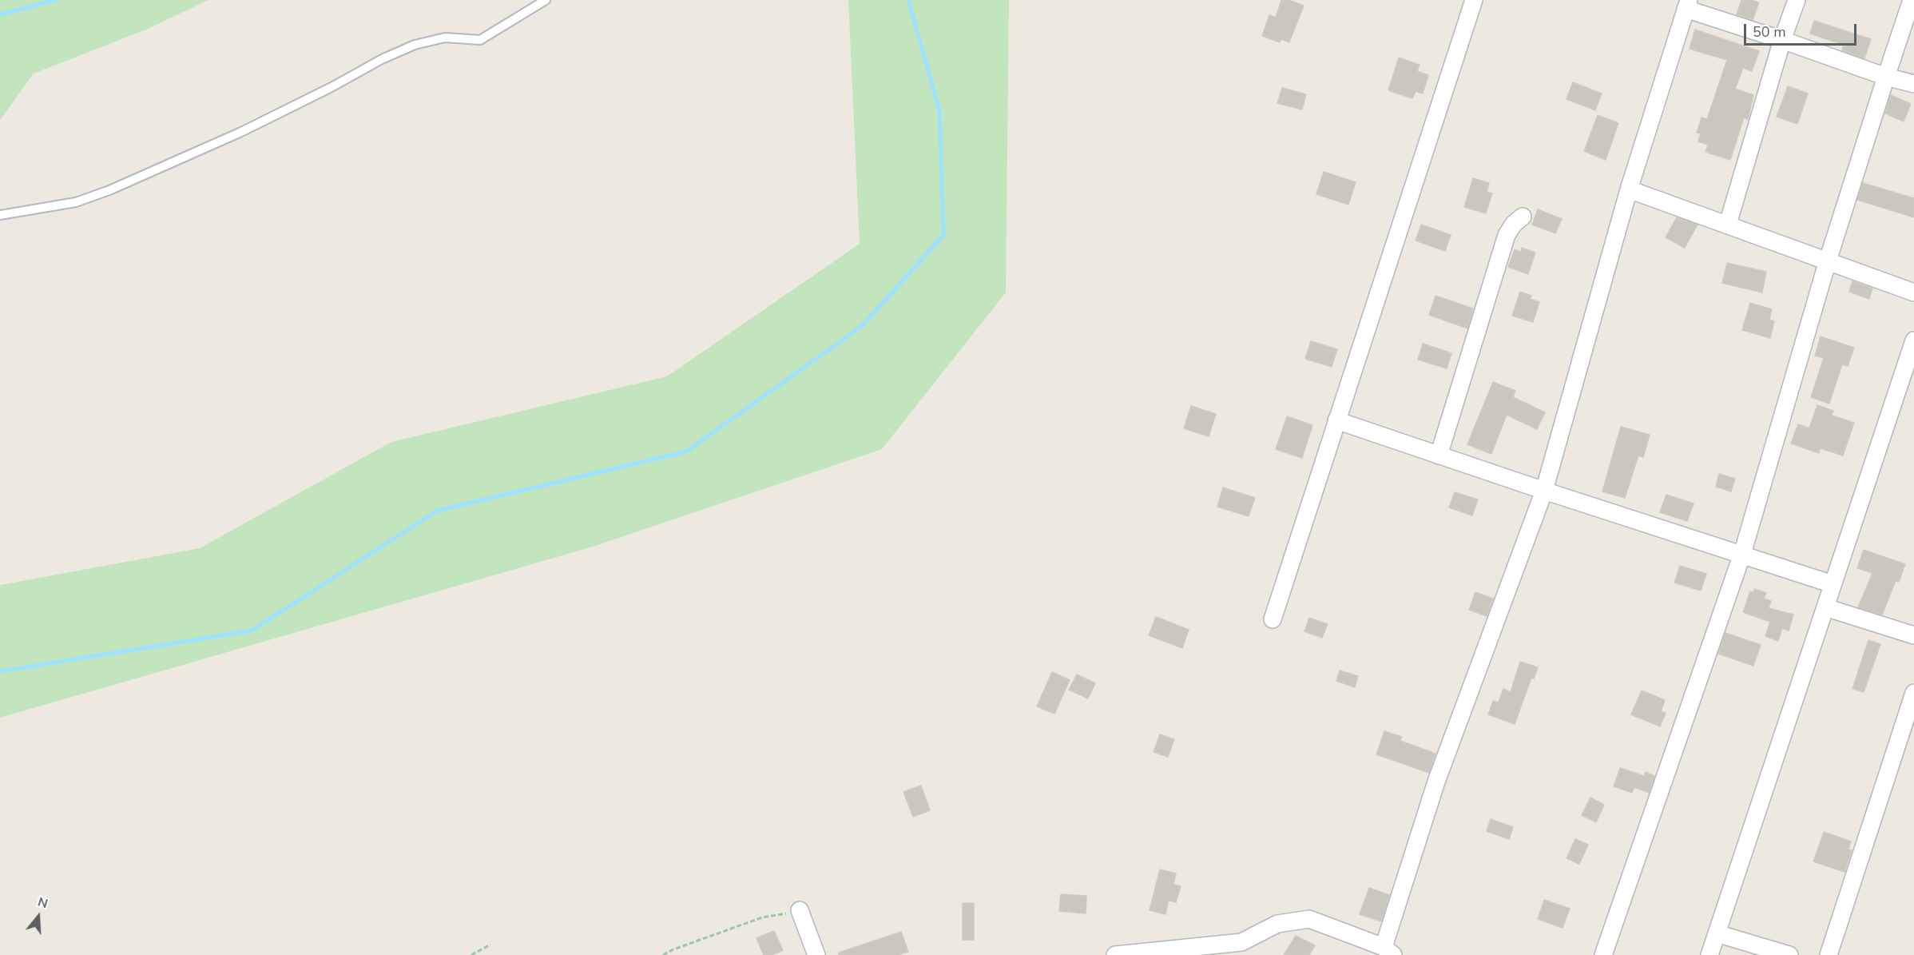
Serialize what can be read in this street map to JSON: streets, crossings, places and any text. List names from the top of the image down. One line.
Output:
{"scale_bar":"50 m","north":"top"}
